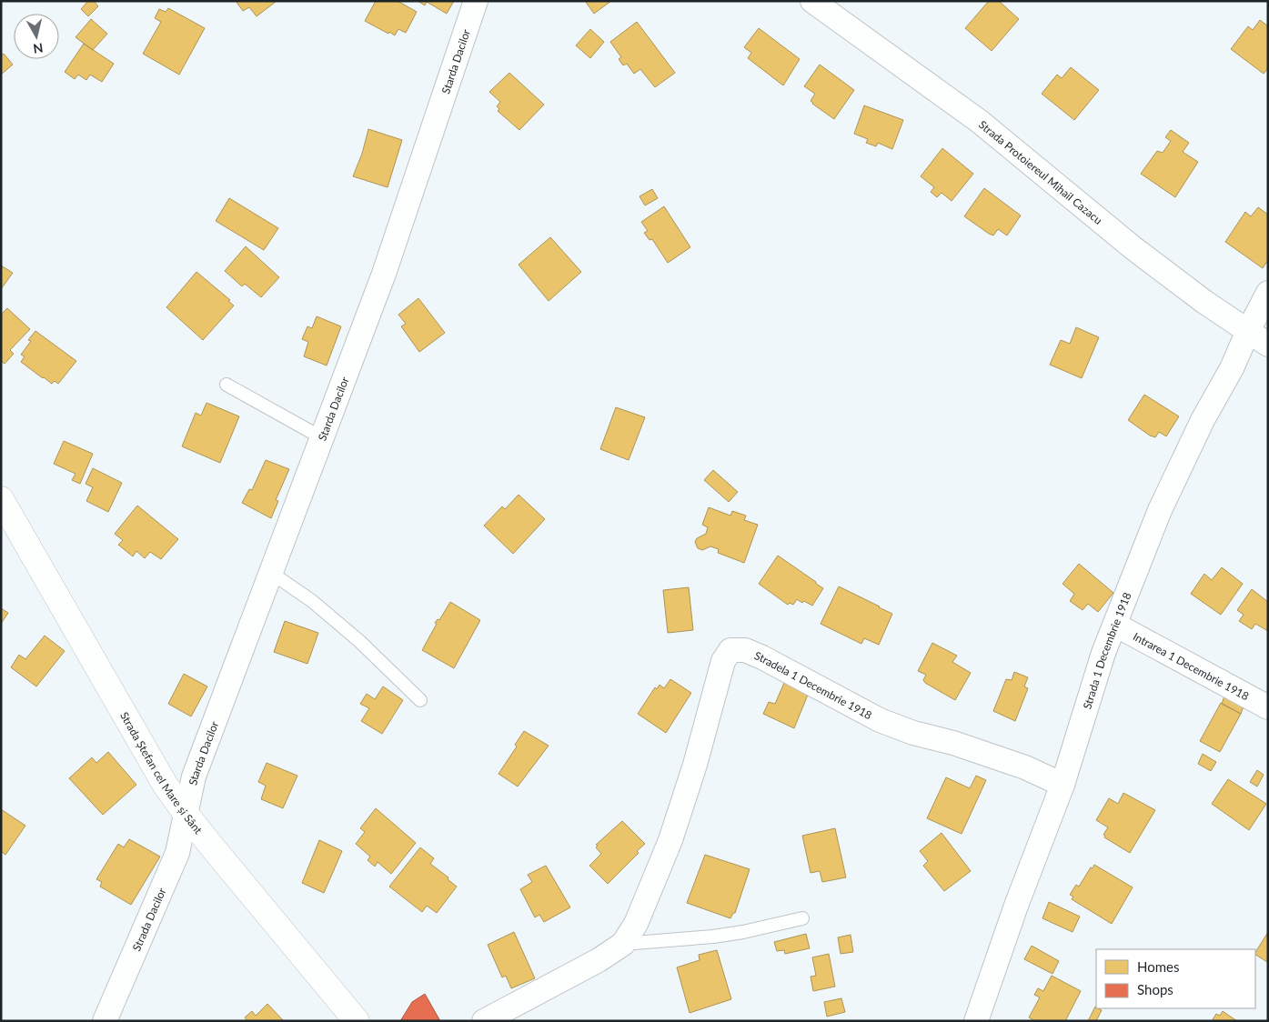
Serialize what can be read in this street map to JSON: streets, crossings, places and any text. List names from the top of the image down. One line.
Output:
{"streets":{"street":["Starda Dacilor","Strada Protoiereul Mihail Cazacu","Strada 1 Decembrie 1918","Intrarea 1 Decembrie 1918","Stradela 1 Decembrie 1918","Strada Ștefan cel Mare și Sânt","Strada Dacilor"]},"crossings":[["Starda Dacilor","Strada Ștefan cel Mare și Sânt"],["Starda Dacilor","Strada Dacilor"],["Strada Protoiereul Mihail Cazacu","Strada 1 Decembrie 1918"],["Strada 1 Decembrie 1918","Intrarea 1 Decembrie 1918"],["Strada 1 Decembrie 1918","Stradela 1 Decembrie 1918"],["Strada Ștefan cel Mare și Sânt","Strada Dacilor"]],"legend":["Homes","Shops"],"north":"bottom"}
